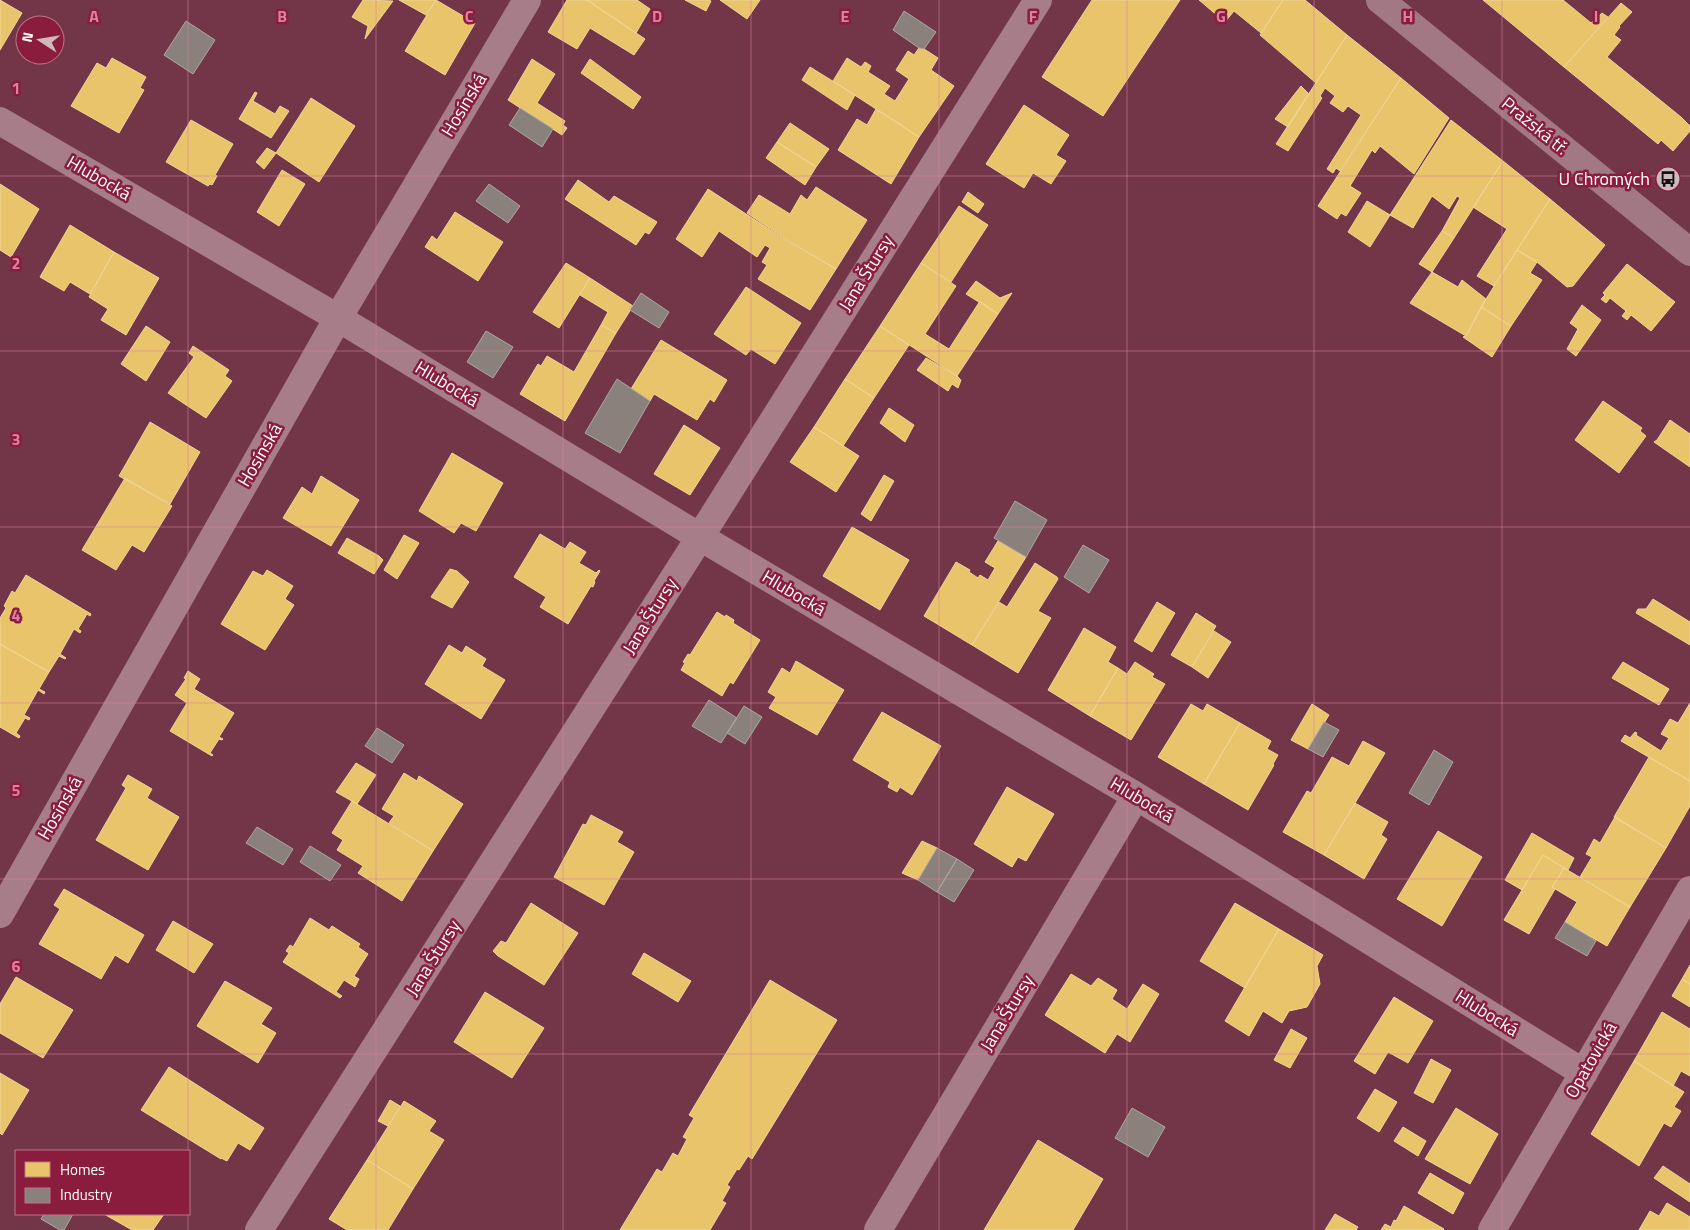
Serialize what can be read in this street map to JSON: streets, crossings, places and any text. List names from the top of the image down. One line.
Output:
{"streets":{"main road":["Pražská tř."],"street":["Hosínská","Hlubocká","Jana Štursy","Opatovická"]},"crossings":[["Hosínská","Hlubocká"],["Hlubocká","Jana Štursy"],["Hlubocká","Opatovická"]],"places":{"bus stop":["U Chromých"]},"legend":["Homes","Industry"],"north":"left","grid":{"columns":["A","B","C","D","E","F","G","H","I"],"rows":["1","2","3","4","5","6"]}}
